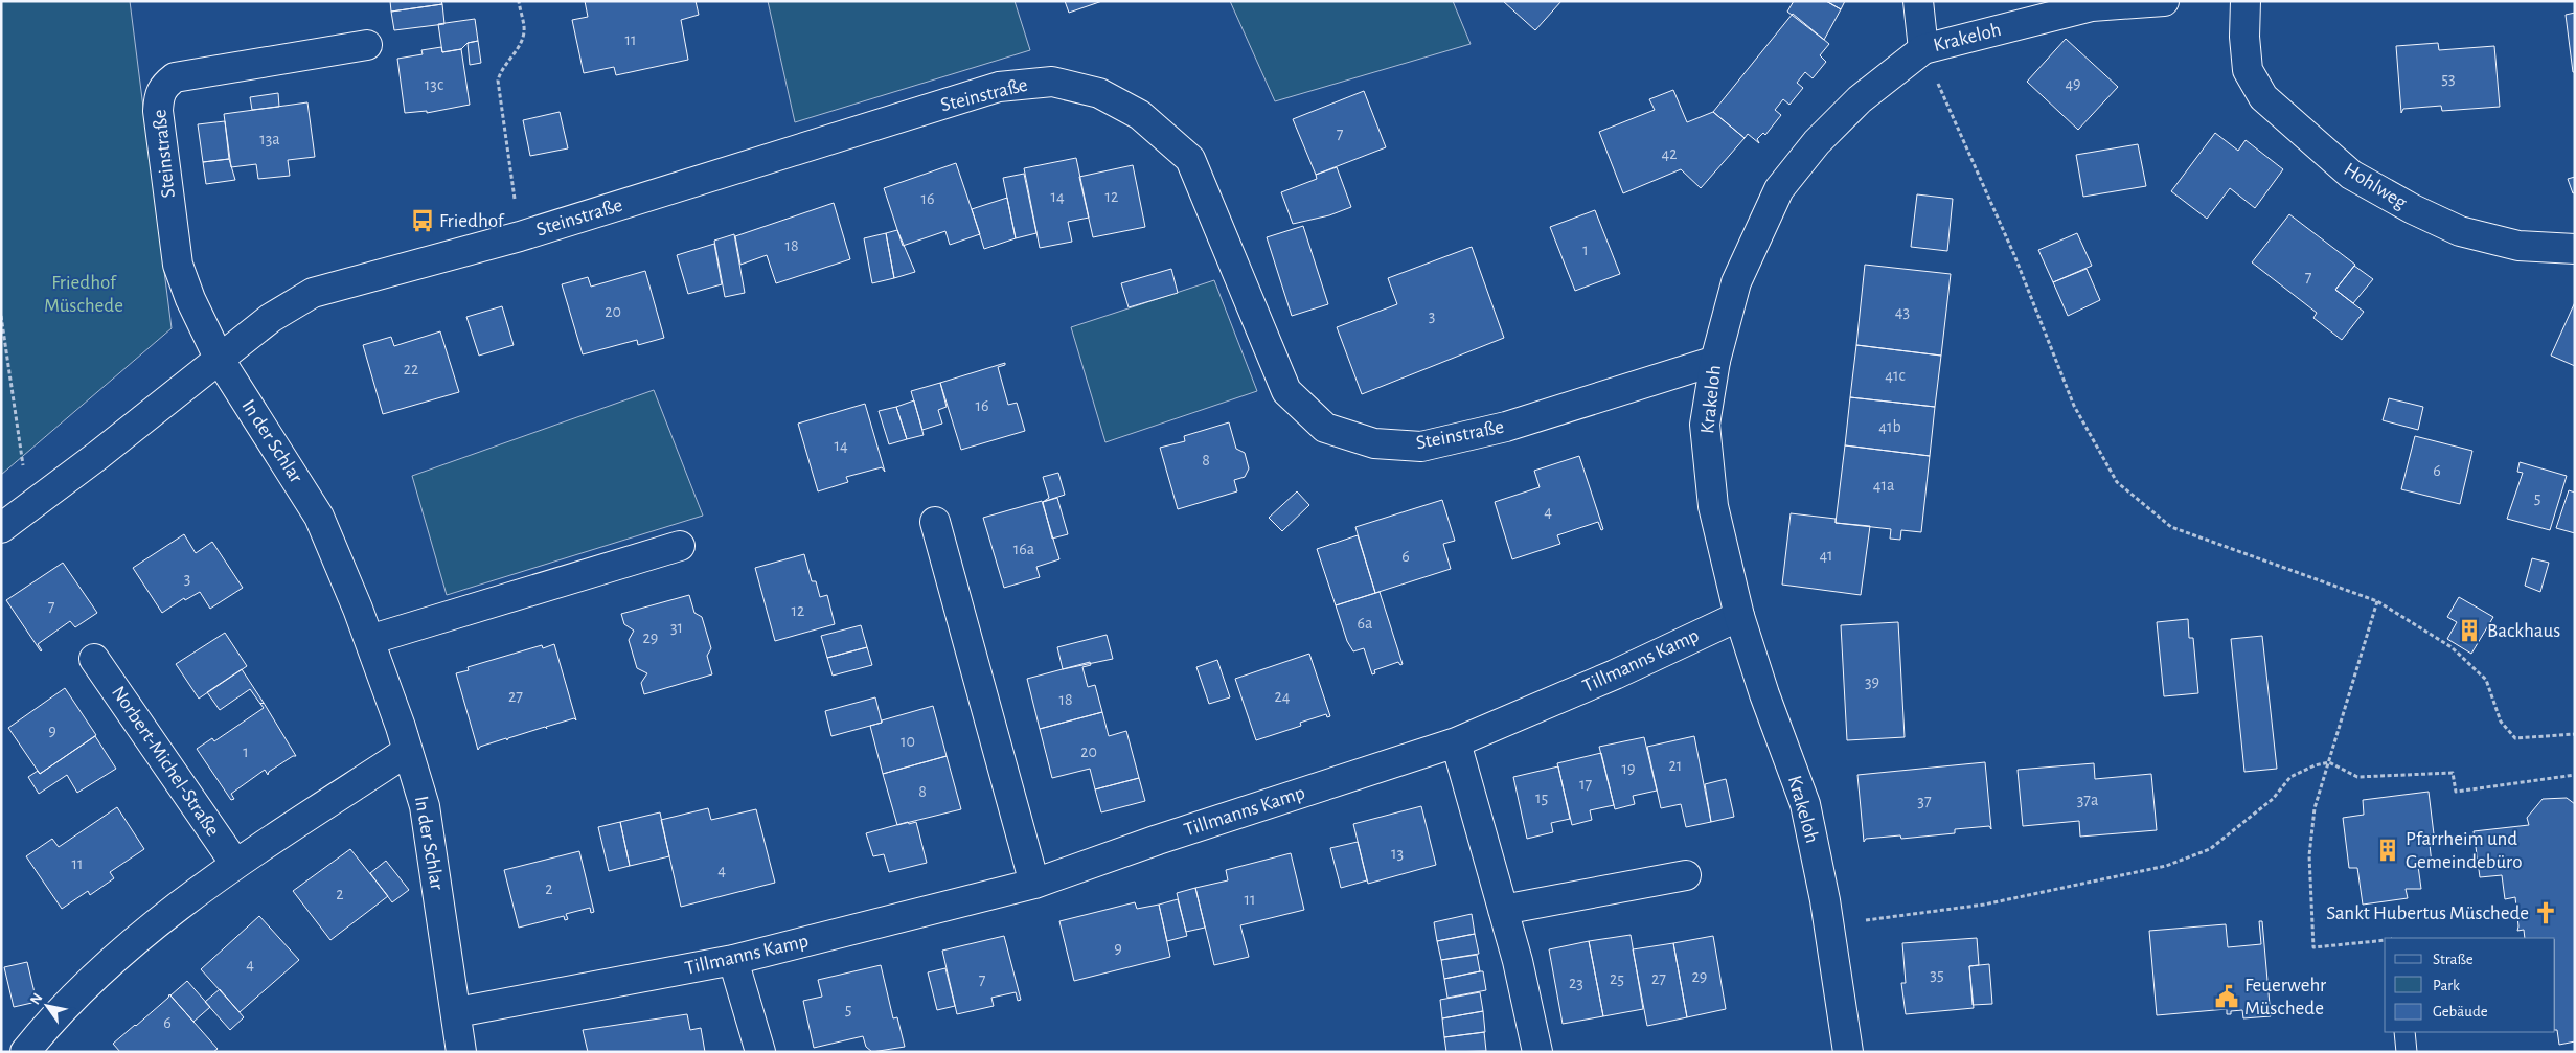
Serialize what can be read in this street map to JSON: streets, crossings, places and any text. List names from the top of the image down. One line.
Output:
{"streets":{"street":["Krakeloh","Steinstraße","Hohlweg","In der Schlar","Tillmanns Kamp","Norbert-Michel-Straße"]},"crossings":[["Krakeloh","Steinstraße"],["Krakeloh","Tillmanns Kamp"],["Steinstraße","In der Schlar"],["In der Schlar","Tillmanns Kamp"]],"parks":["Friedhof Müschede"],"places":{"bus stop":["Friedhof"],"building":["Backhaus","Pfarrheim und Gemeindebüro"],"church":["Sankt Hubertus Müschede"],"public building":["Feuerwehr Müschede"]},"house_numbers":["11","53","49","13c","7","13a","42","14","12","16","18","1","7","20","43","3","22","41c","16","41b","14","8","6","41a","5","4","16a","41","6","3","7","12","6a","31","29","39","27","24","18","9","10","1","20","21","19","17","8","15","37a","37","13","11","4","2","2","11","9","4","35","29","25","27","7","23","5","6"],"legend":["Straße","Park","Gebäude"],"north":"top left"}
